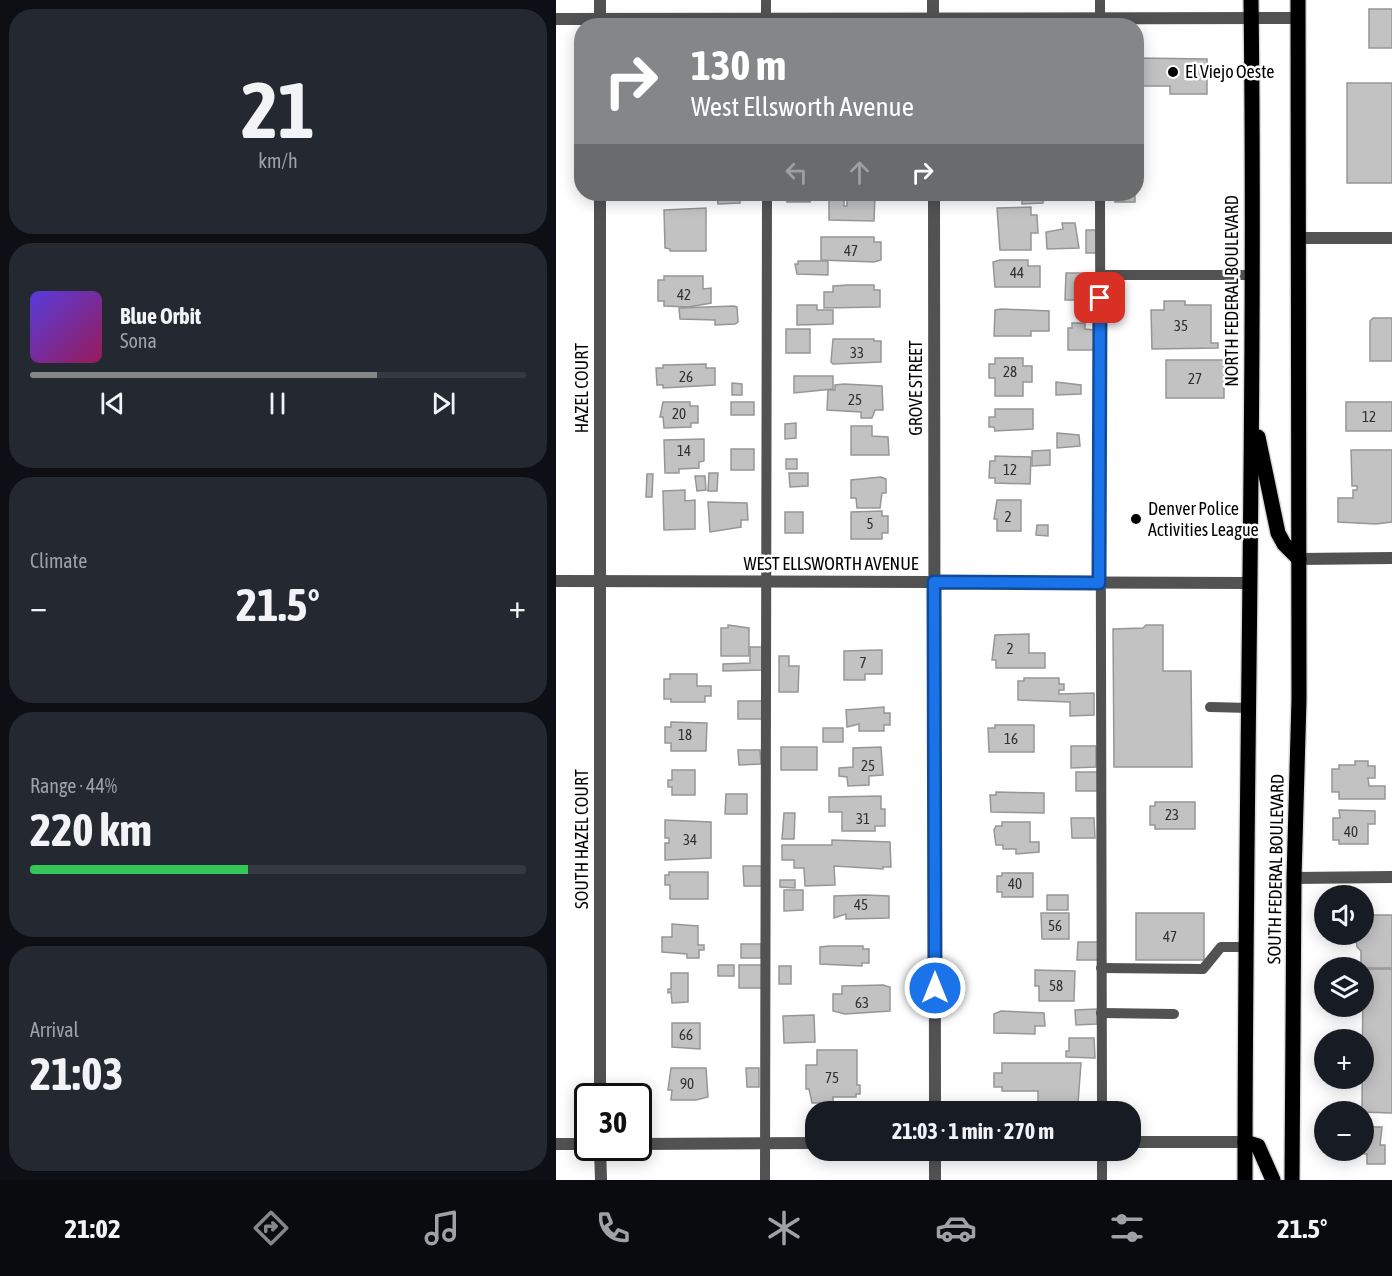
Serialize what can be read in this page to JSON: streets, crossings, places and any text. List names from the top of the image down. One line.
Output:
{"streets":{"main road":["NORTH FEDERAL BOULEVARD","SOUTH FEDERAL BOULEVARD"],"street":["HAZEL COURT","GROVE STREET","WEST ELLSWORTH AVENUE","SOUTH HAZEL COURT"]},"crossings":[["NORTH FEDERAL BOULEVARD","WEST ELLSWORTH AVENUE"],["NORTH FEDERAL BOULEVARD","SOUTH FEDERAL BOULEVARD"],["HAZEL COURT","WEST ELLSWORTH AVENUE"],["HAZEL COURT","SOUTH HAZEL COURT"],["GROVE STREET","WEST ELLSWORTH AVENUE"],["WEST ELLSWORTH AVENUE","SOUTH HAZEL COURT"],["WEST ELLSWORTH AVENUE","SOUTH FEDERAL BOULEVARD"]],"places":["El Viejo Oeste","Denver Police Activities League"],"house_numbers":["47","44","42","35","33","28","26","27","25","20","12","14","12","2","5","2","7","18","16","25","23","31","40","34","40","45","56","47","58","63","66","75","90"],"page":{"tile":[["21","km/h"],"Climate",["Range · 44%","220 km"],["Arrival","21:03"]],"turn":["130 m","West Ellsworth Avenue"],"song":["Blue Orbit","Sona"],"heat":["−","21.5°","+"],"map_buttons":["+","−"],"limit":"30","trip":"21:03 · 1 min · 270 m","tabs":["21:02","21.5°"]}}
